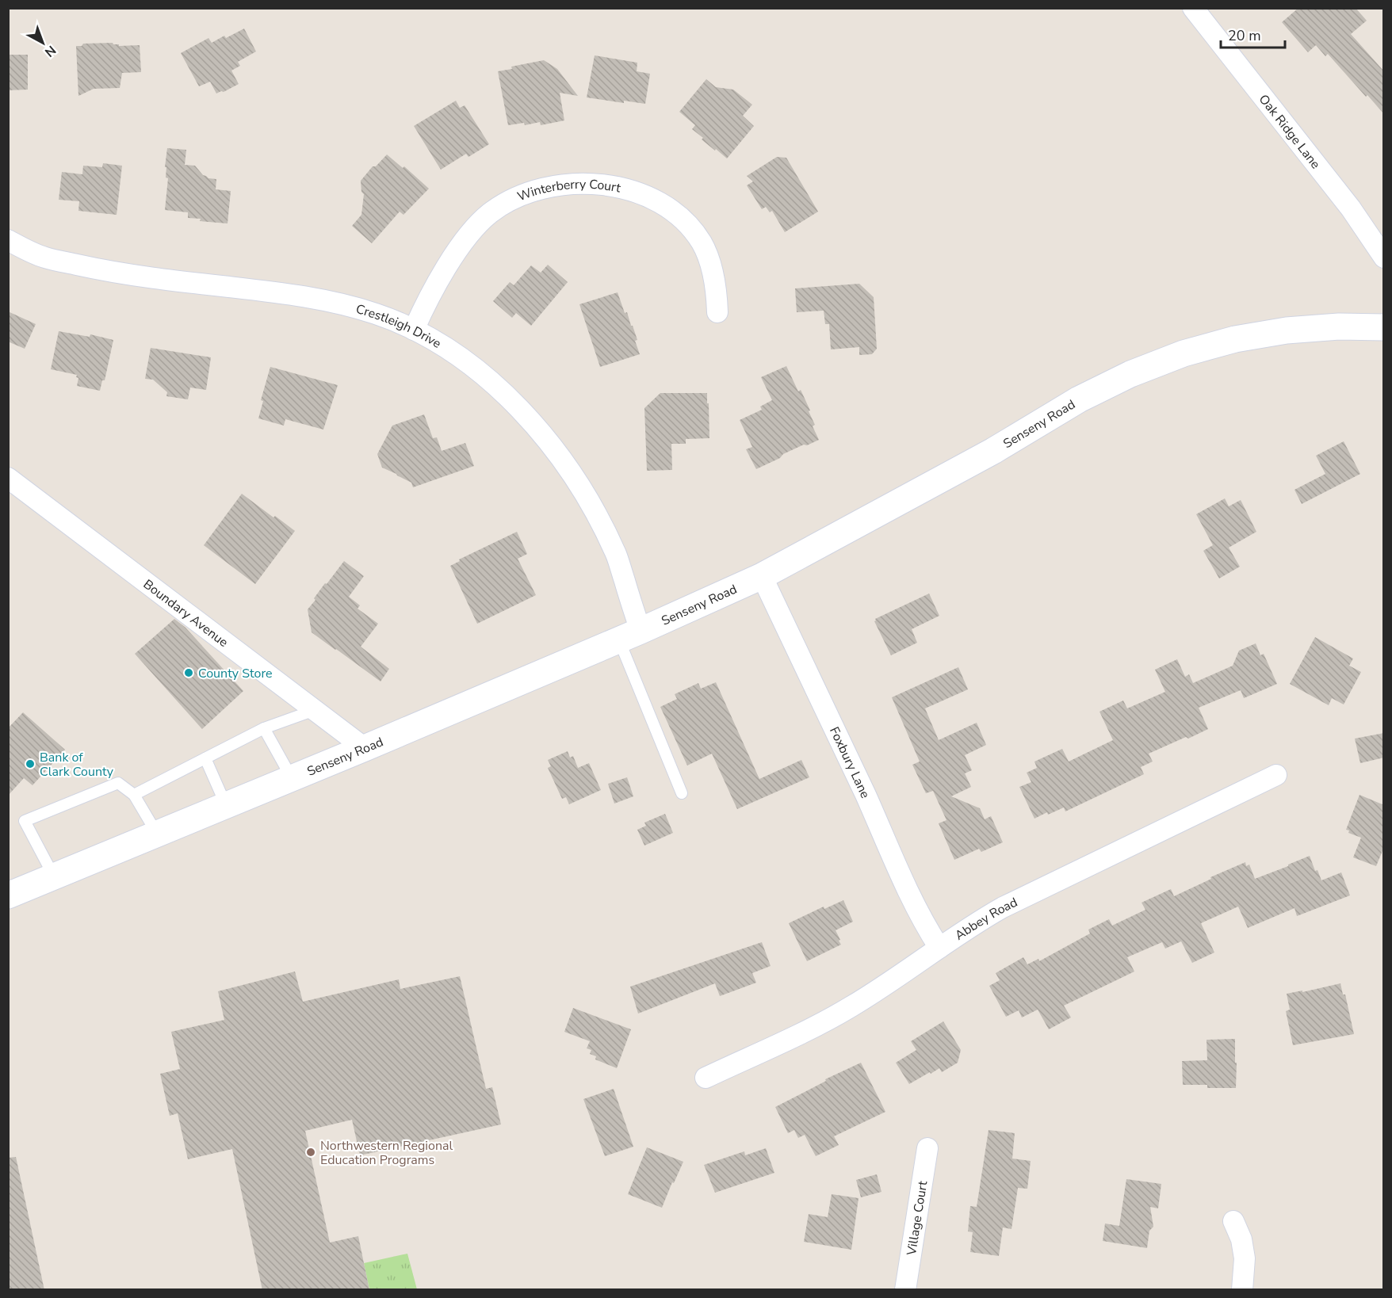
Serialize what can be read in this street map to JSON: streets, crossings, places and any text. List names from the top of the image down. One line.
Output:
{"streets":{"main road":["Senseny Road"],"street":["Oak Ridge Lane","Winterberry Court","Crestleigh Drive","Boundary Avenue","Foxbury Lane","Abbey Road","Village Court"]},"crossings":[["Winterberry Court","Crestleigh Drive"],["Crestleigh Drive","Senseny Road"],["Senseny Road","Boundary Avenue"],["Senseny Road","Foxbury Lane"],["Foxbury Lane","Abbey Road"]],"places":["County Store","Bank of Clark County","Northwestern Regional Education Programs"],"scale_bar":"20 m","north":"bottom right"}
